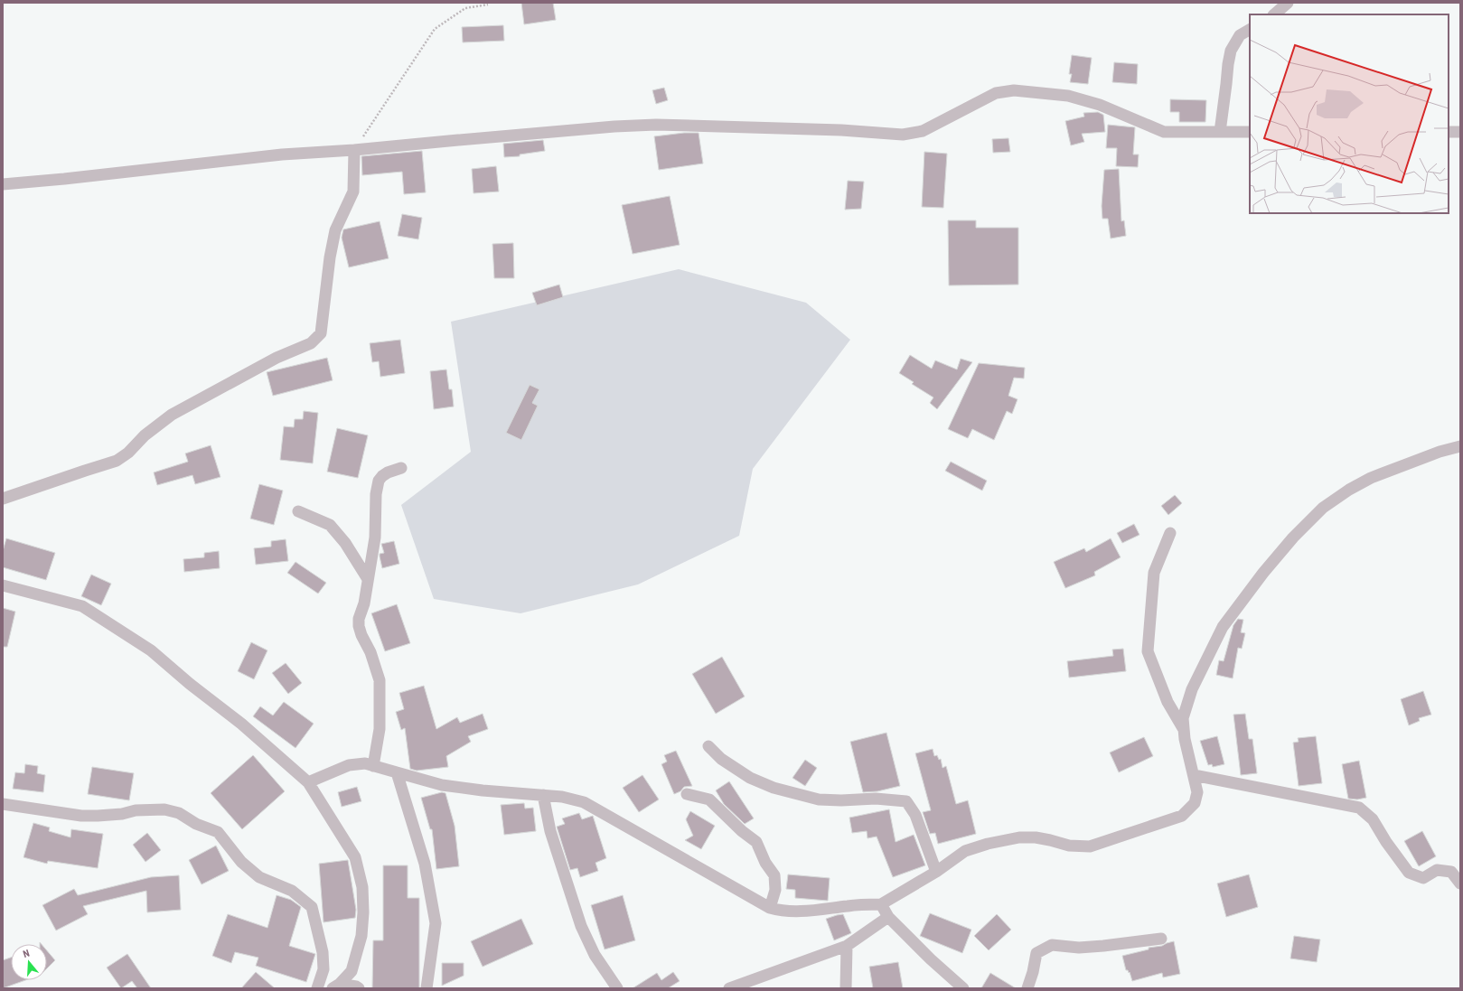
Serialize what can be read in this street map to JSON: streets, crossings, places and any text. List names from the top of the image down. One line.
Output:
{"north":"top"}
